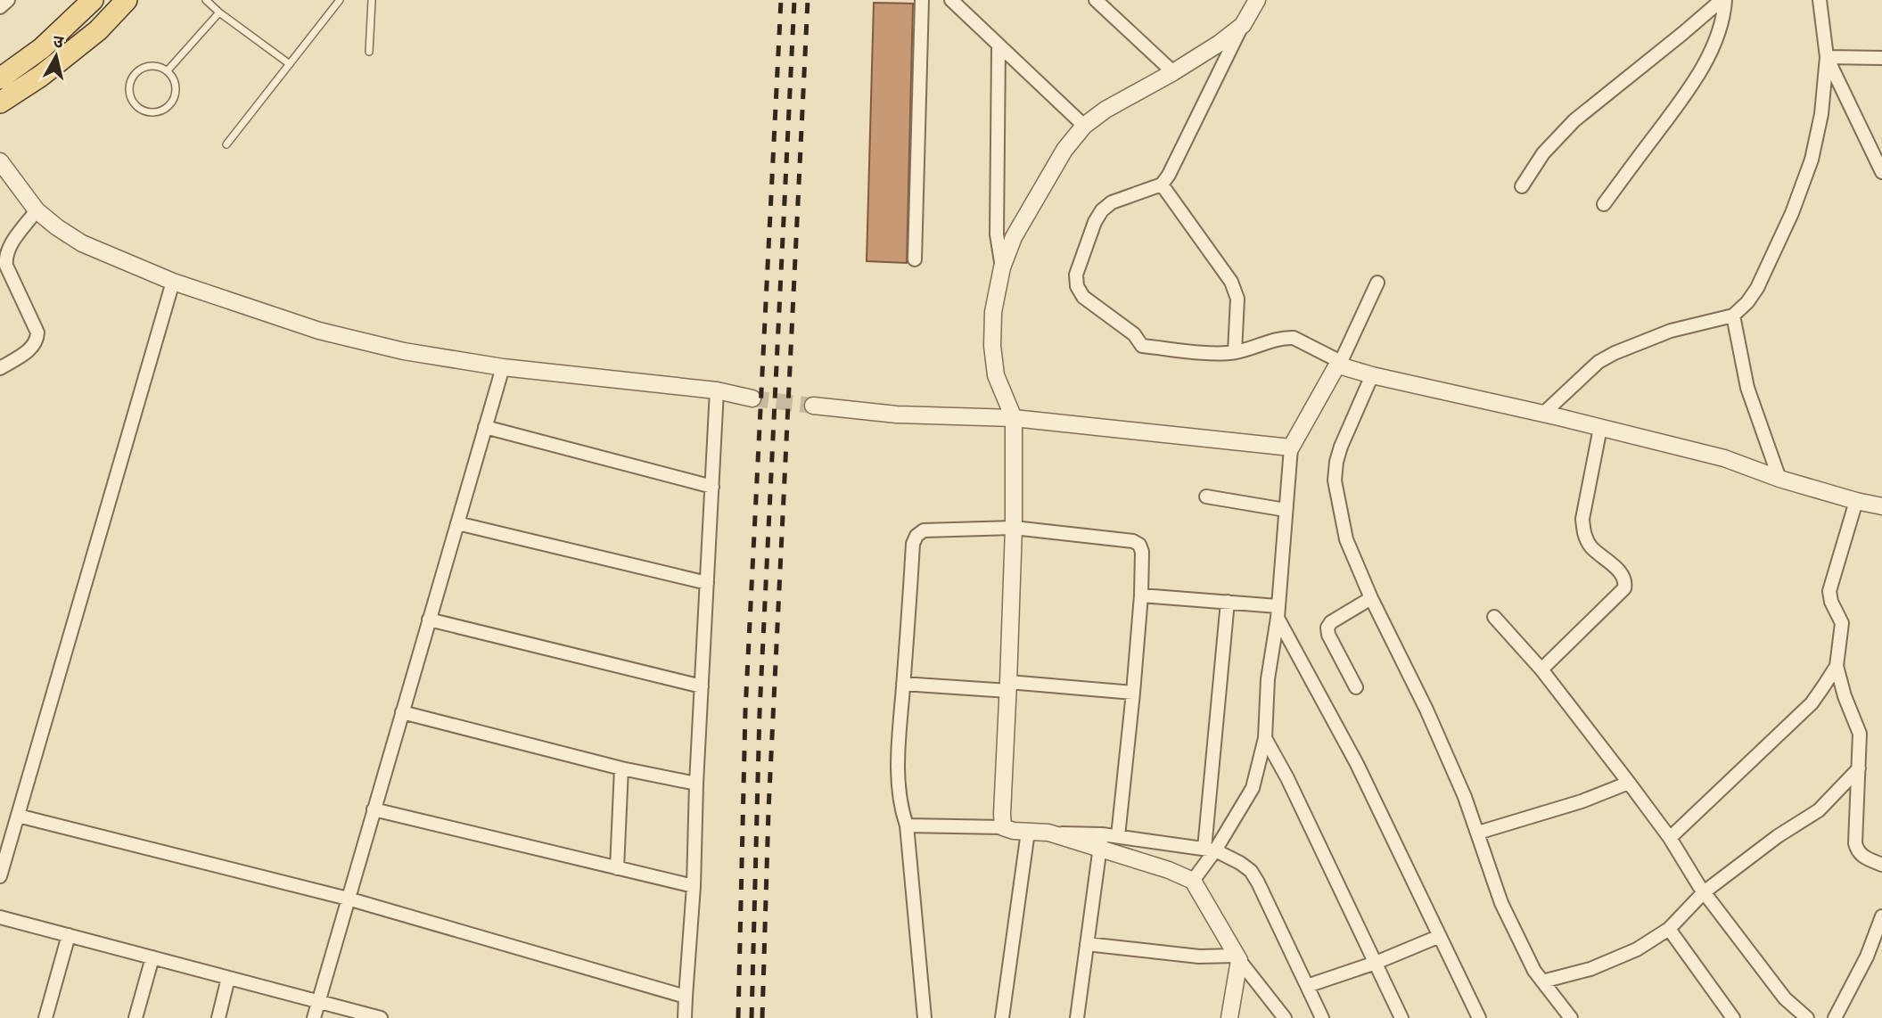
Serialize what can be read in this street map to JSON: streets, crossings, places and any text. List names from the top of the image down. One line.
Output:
{"north":"top"}
